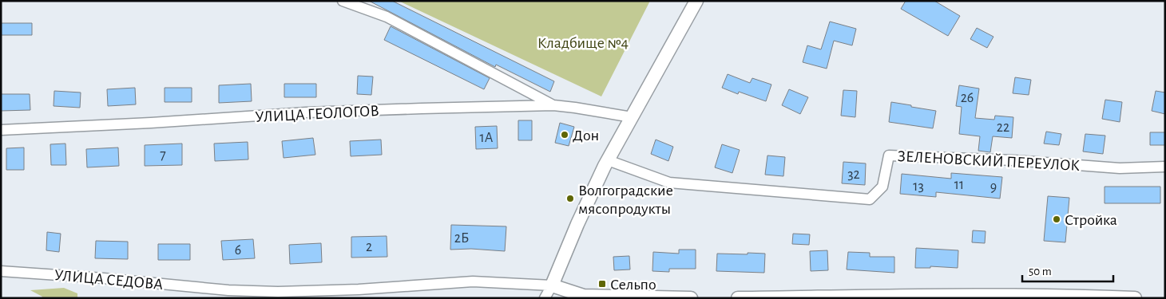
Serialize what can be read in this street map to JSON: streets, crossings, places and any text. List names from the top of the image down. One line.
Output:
{"streets":{"street":["УЛИЦА ГЕОЛОГОВ","ЗЕЛЕНОВСКИЙ ПЕРЕУЛОК","УЛИЦА СЕДОВА"]},"parks":["Кладбище №4"],"places":{"other":["Дон","Волгоградские мясопродукты","Стройка"],"transit":["Сельпо"]},"house_numbers":["26","22","1А","7","32","11","13","9","2Б","2","6"],"scale_bar":"50 m"}
